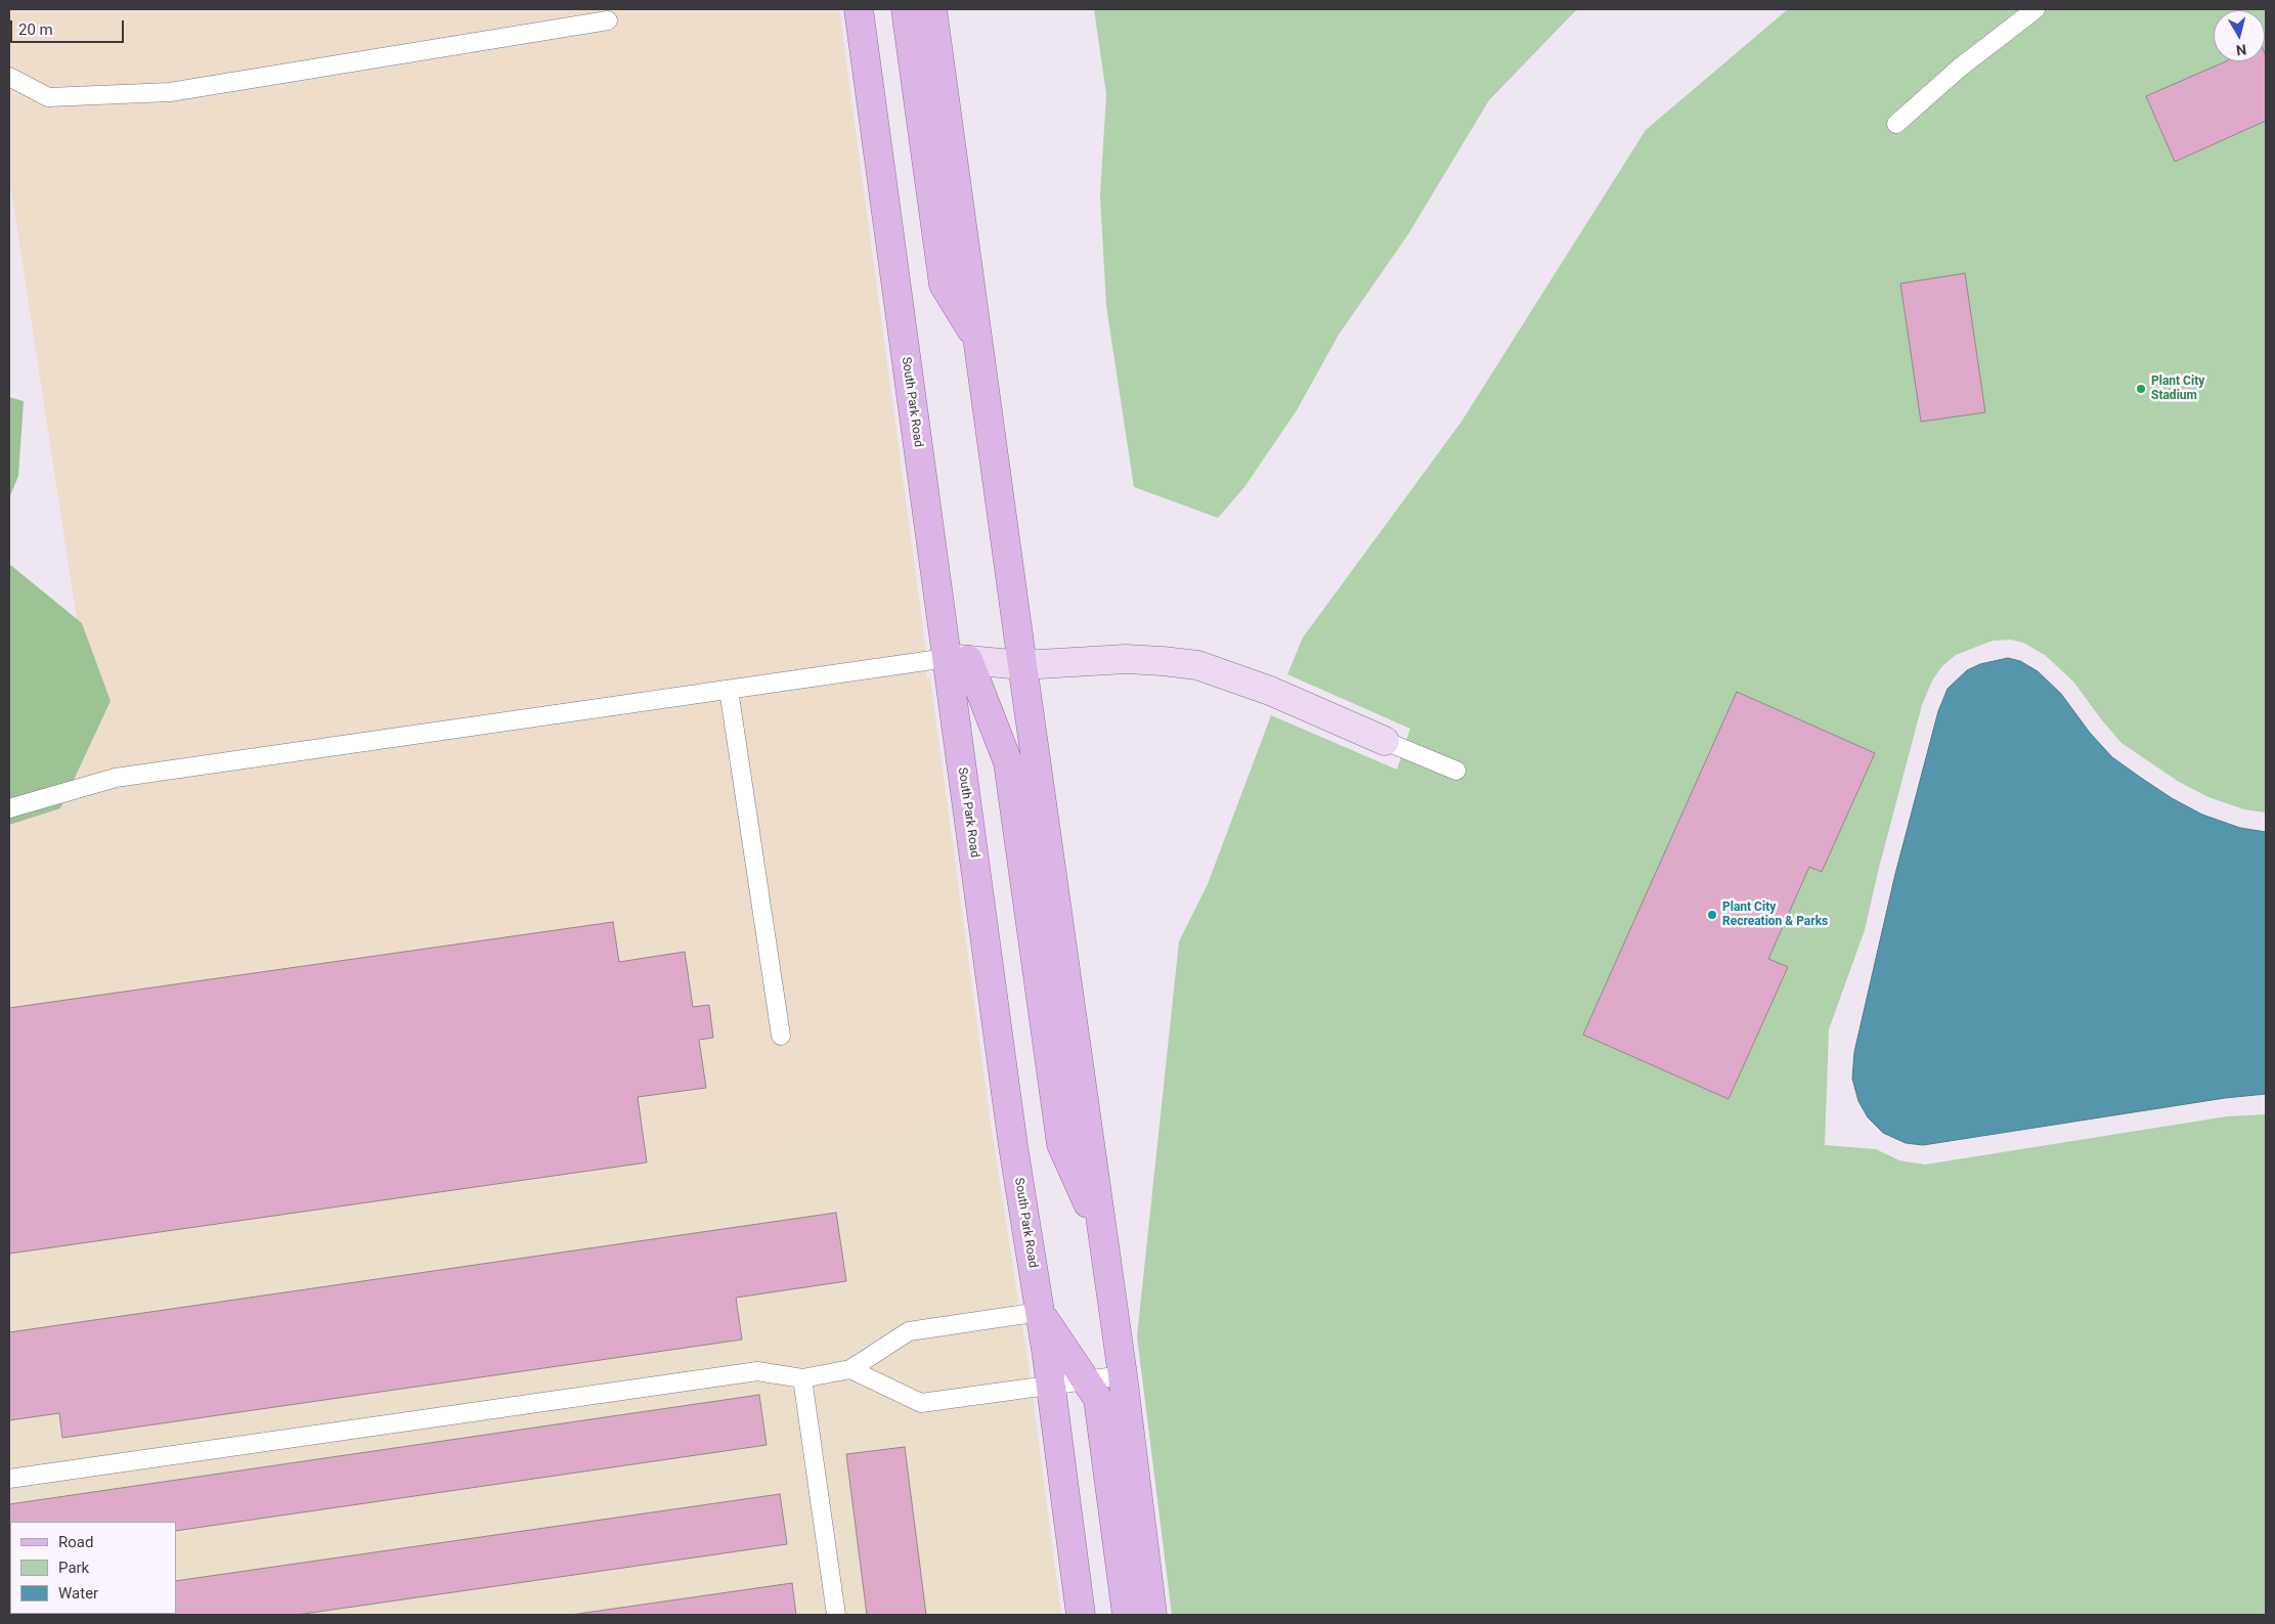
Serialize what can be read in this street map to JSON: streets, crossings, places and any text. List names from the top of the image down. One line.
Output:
{"streets":{"main road":["South Park Road"]},"places":["Plant City Stadium","Plant City Recreation & Parks"],"legend":["Road","Park","Water"],"scale_bar":"20 m","north":"bottom"}
